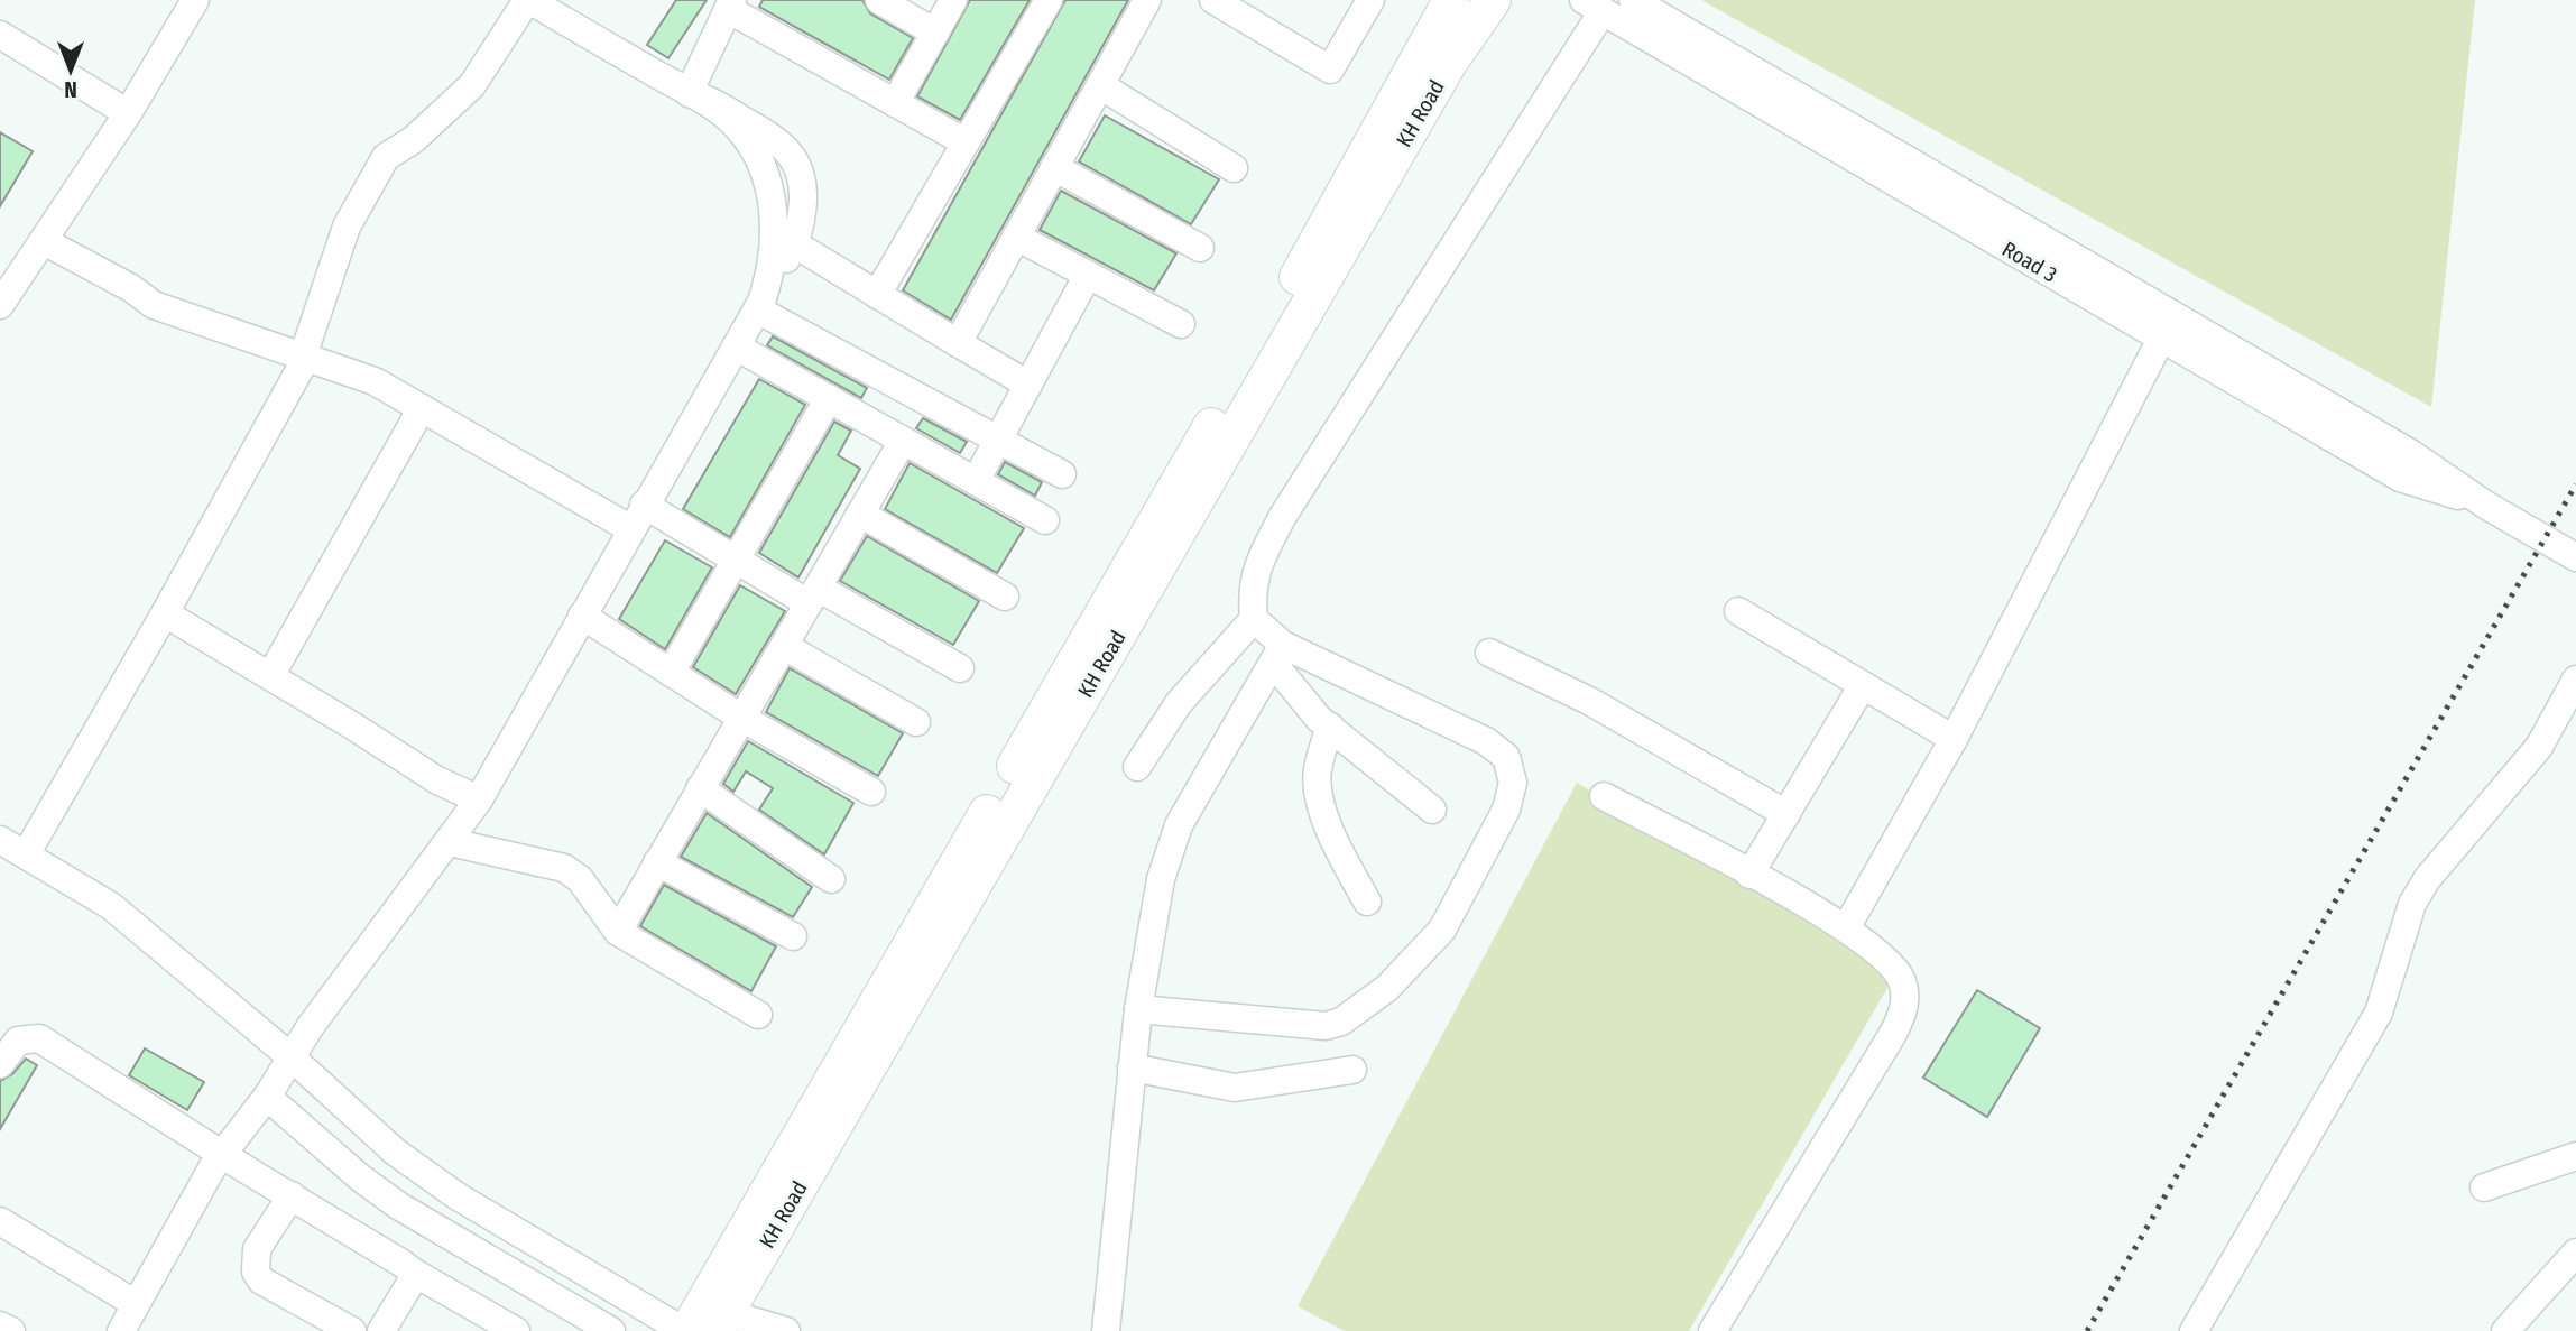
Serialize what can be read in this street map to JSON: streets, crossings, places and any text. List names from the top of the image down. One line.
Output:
{"streets":{"main road":["KH Road"],"street":["Road 3"]},"north":"bottom"}
